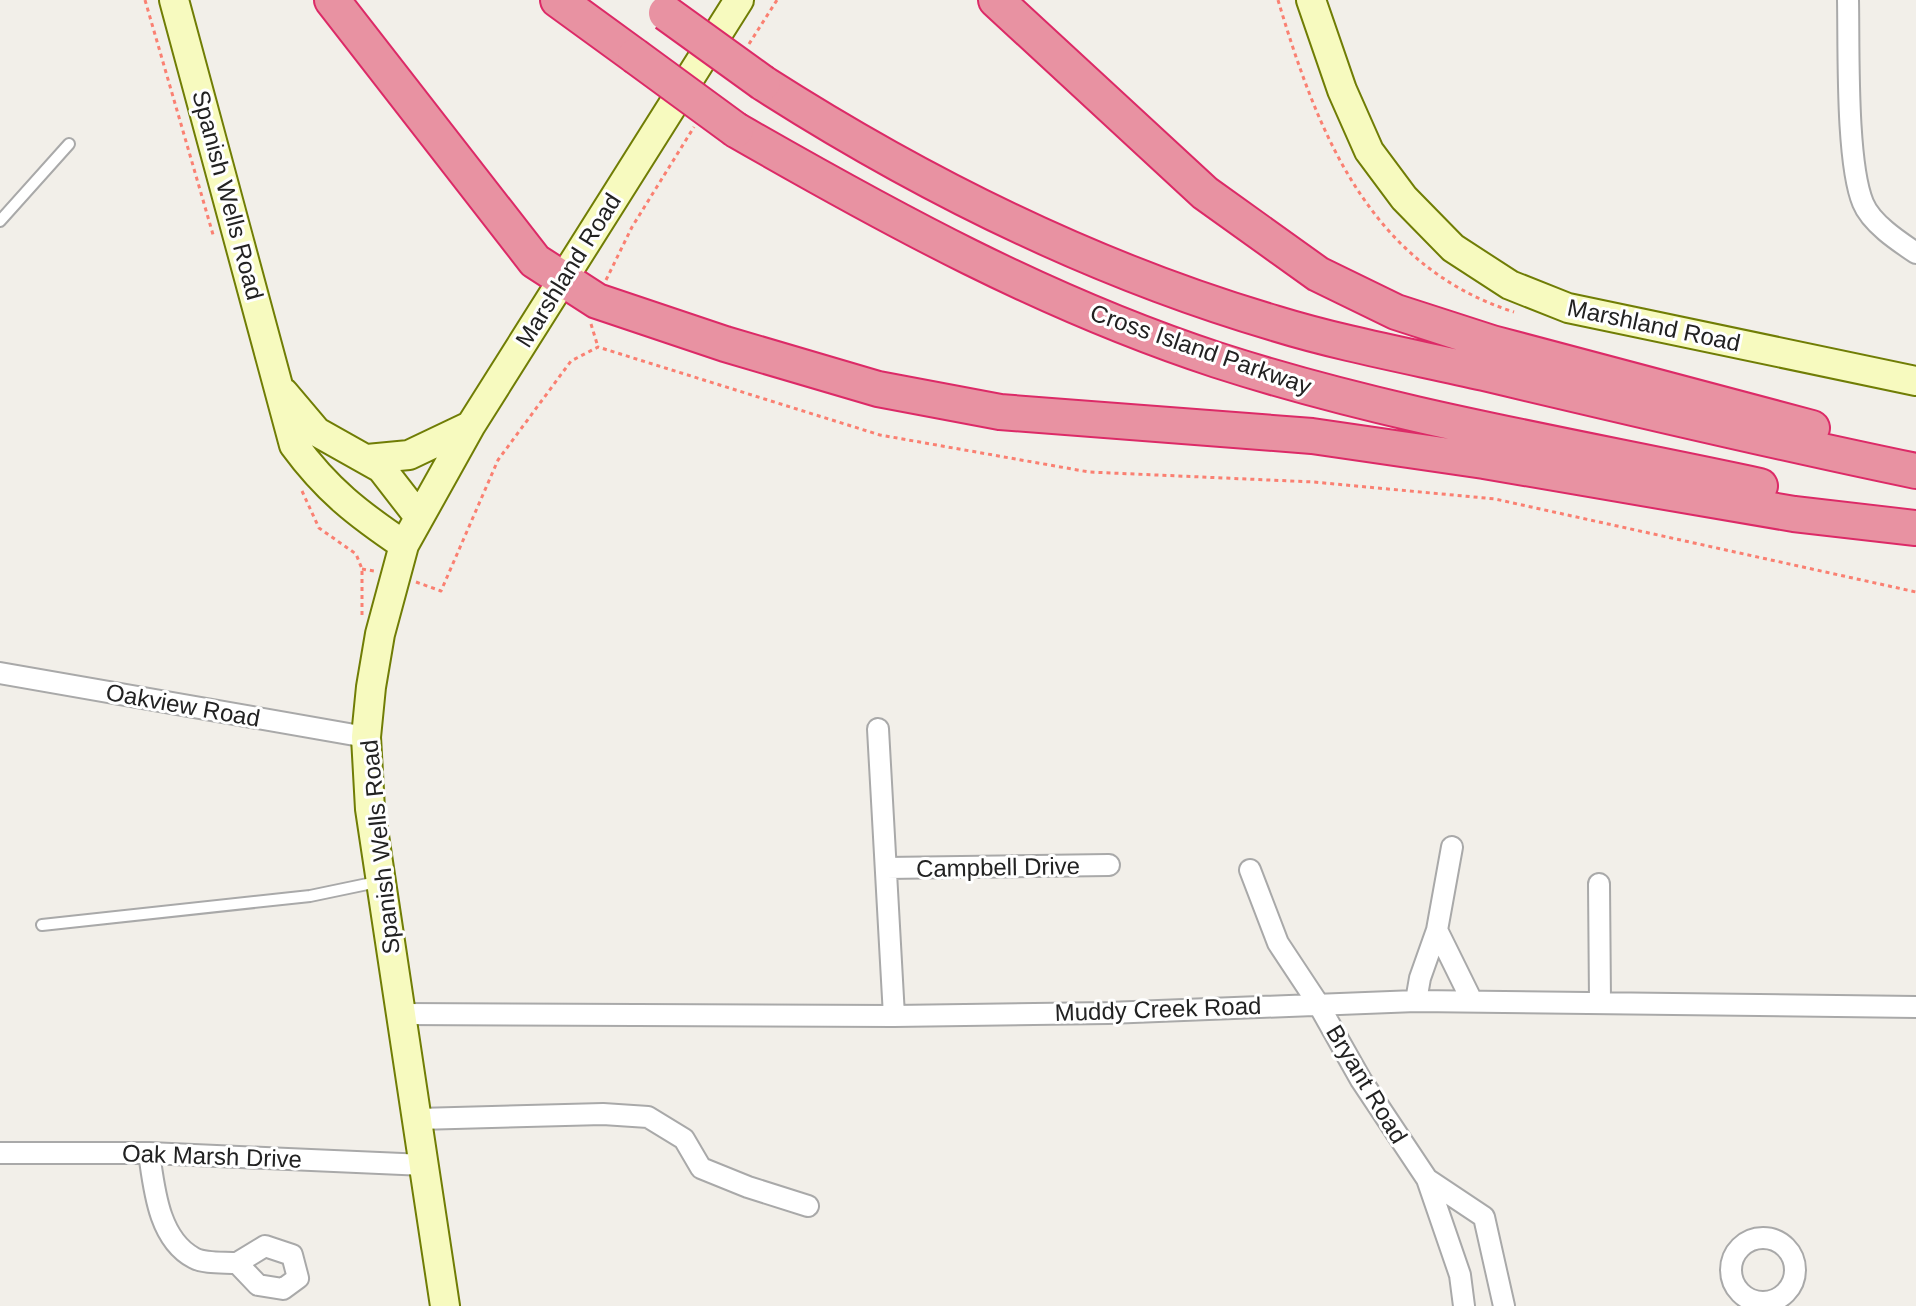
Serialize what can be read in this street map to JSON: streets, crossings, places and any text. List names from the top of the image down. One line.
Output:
{"streets":{"highway":["Cross Island Parkway"],"street":["Spanish Wells Road","Marshland Road","Oakview Road","Campbell Drive","Muddy Creek Road","Bryant Road","Oak Marsh Drive"]},"crossings":[["Spanish Wells Road","Marshland Road"],["Spanish Wells Road","Oakview Road"],["Spanish Wells Road","Muddy Creek Road"],["Spanish Wells Road","Oak Marsh Drive"],["Campbell Drive","Muddy Creek Road"],["Muddy Creek Road","Bryant Road"]]}
